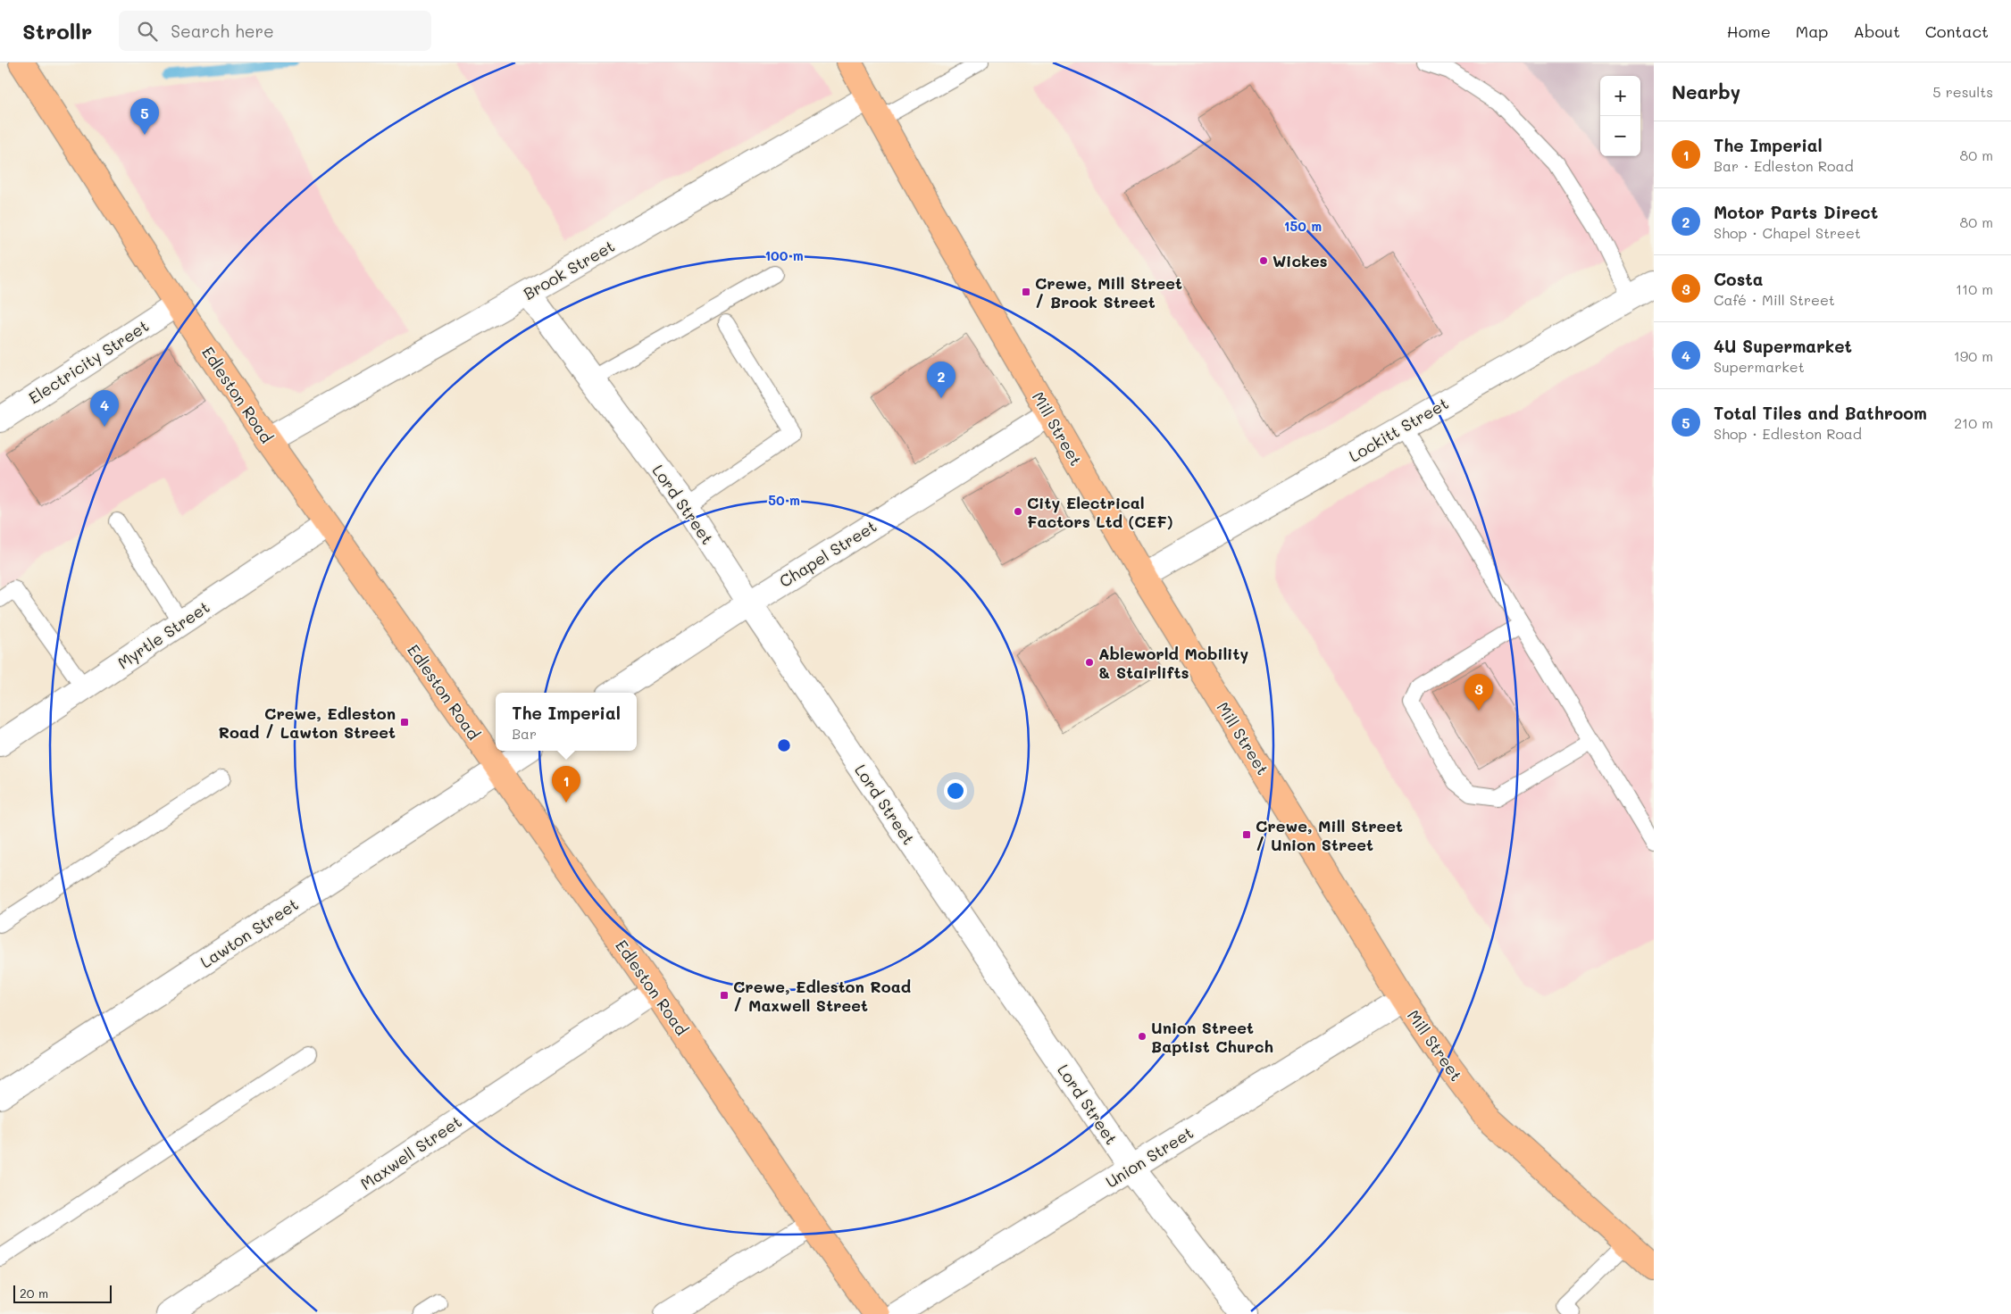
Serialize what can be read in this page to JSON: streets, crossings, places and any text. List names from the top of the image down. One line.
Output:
{"streets":{"main road":["Edleston Road","Mill Street"],"street":["Brook Street","Electricity Street","Lockitt Street","Lord Street","Chapel Street","Myrtle Street","Lawton Street","Maxwell Street","Union Street"]},"crossings":[["Brook Street","Edleston Road"],["Brook Street","Mill Street"],["Brook Street","Lord Street"],["Electricity Street","Edleston Road"],["Edleston Road","Myrtle Street"],["Edleston Road","Lawton Street"],["Edleston Road","Maxwell Street"],["Mill Street","Lockitt Street"],["Mill Street","Chapel Street"],["Mill Street","Union Street"],["Lord Street","Chapel Street"],["Lord Street","Union Street"]],"places":{"other":["Wickes","City Electrical Factors Ltd (CEF)","Ableworld Mobility & Stairlifts","Union Street Baptist Church"],"transit":["Crewe, Mill Street / Brook Street","Crewe, Edleston Road / Lawton Street","Crewe, Mill Street / Union Street","Crewe, Edleston Road / Maxwell Street"]},"scale_bar":"20 m","page":{"header":"Strollr","search":"Search here","nav":["Home","Map","About","Contact"],"heading":["Nearby","5 results"],"map_buttons":["+","−"],"pins":["5","2","4","3","1"],"list":[{"mark":"1","name":"The Imperial","note":"Bar · Edleston Road","value":"80 m"},{"mark":"2","name":"Motor Parts Direct","note":"Shop · Chapel Street","value":"80 m"},{"mark":"3","name":"Costa","note":"Café · Mill Street","value":"110 m"},{"mark":"4","name":"4U Supermarket","note":"Supermarket","value":"190 m"},{"mark":"5","name":"Total Tiles and Bathroom","note":"Shop · Edleston Road","value":"210 m"}],"popup":["The Imperial","Bar"],"scale":"20 m"},"rings":["150 m","100 m","50 m"]}
